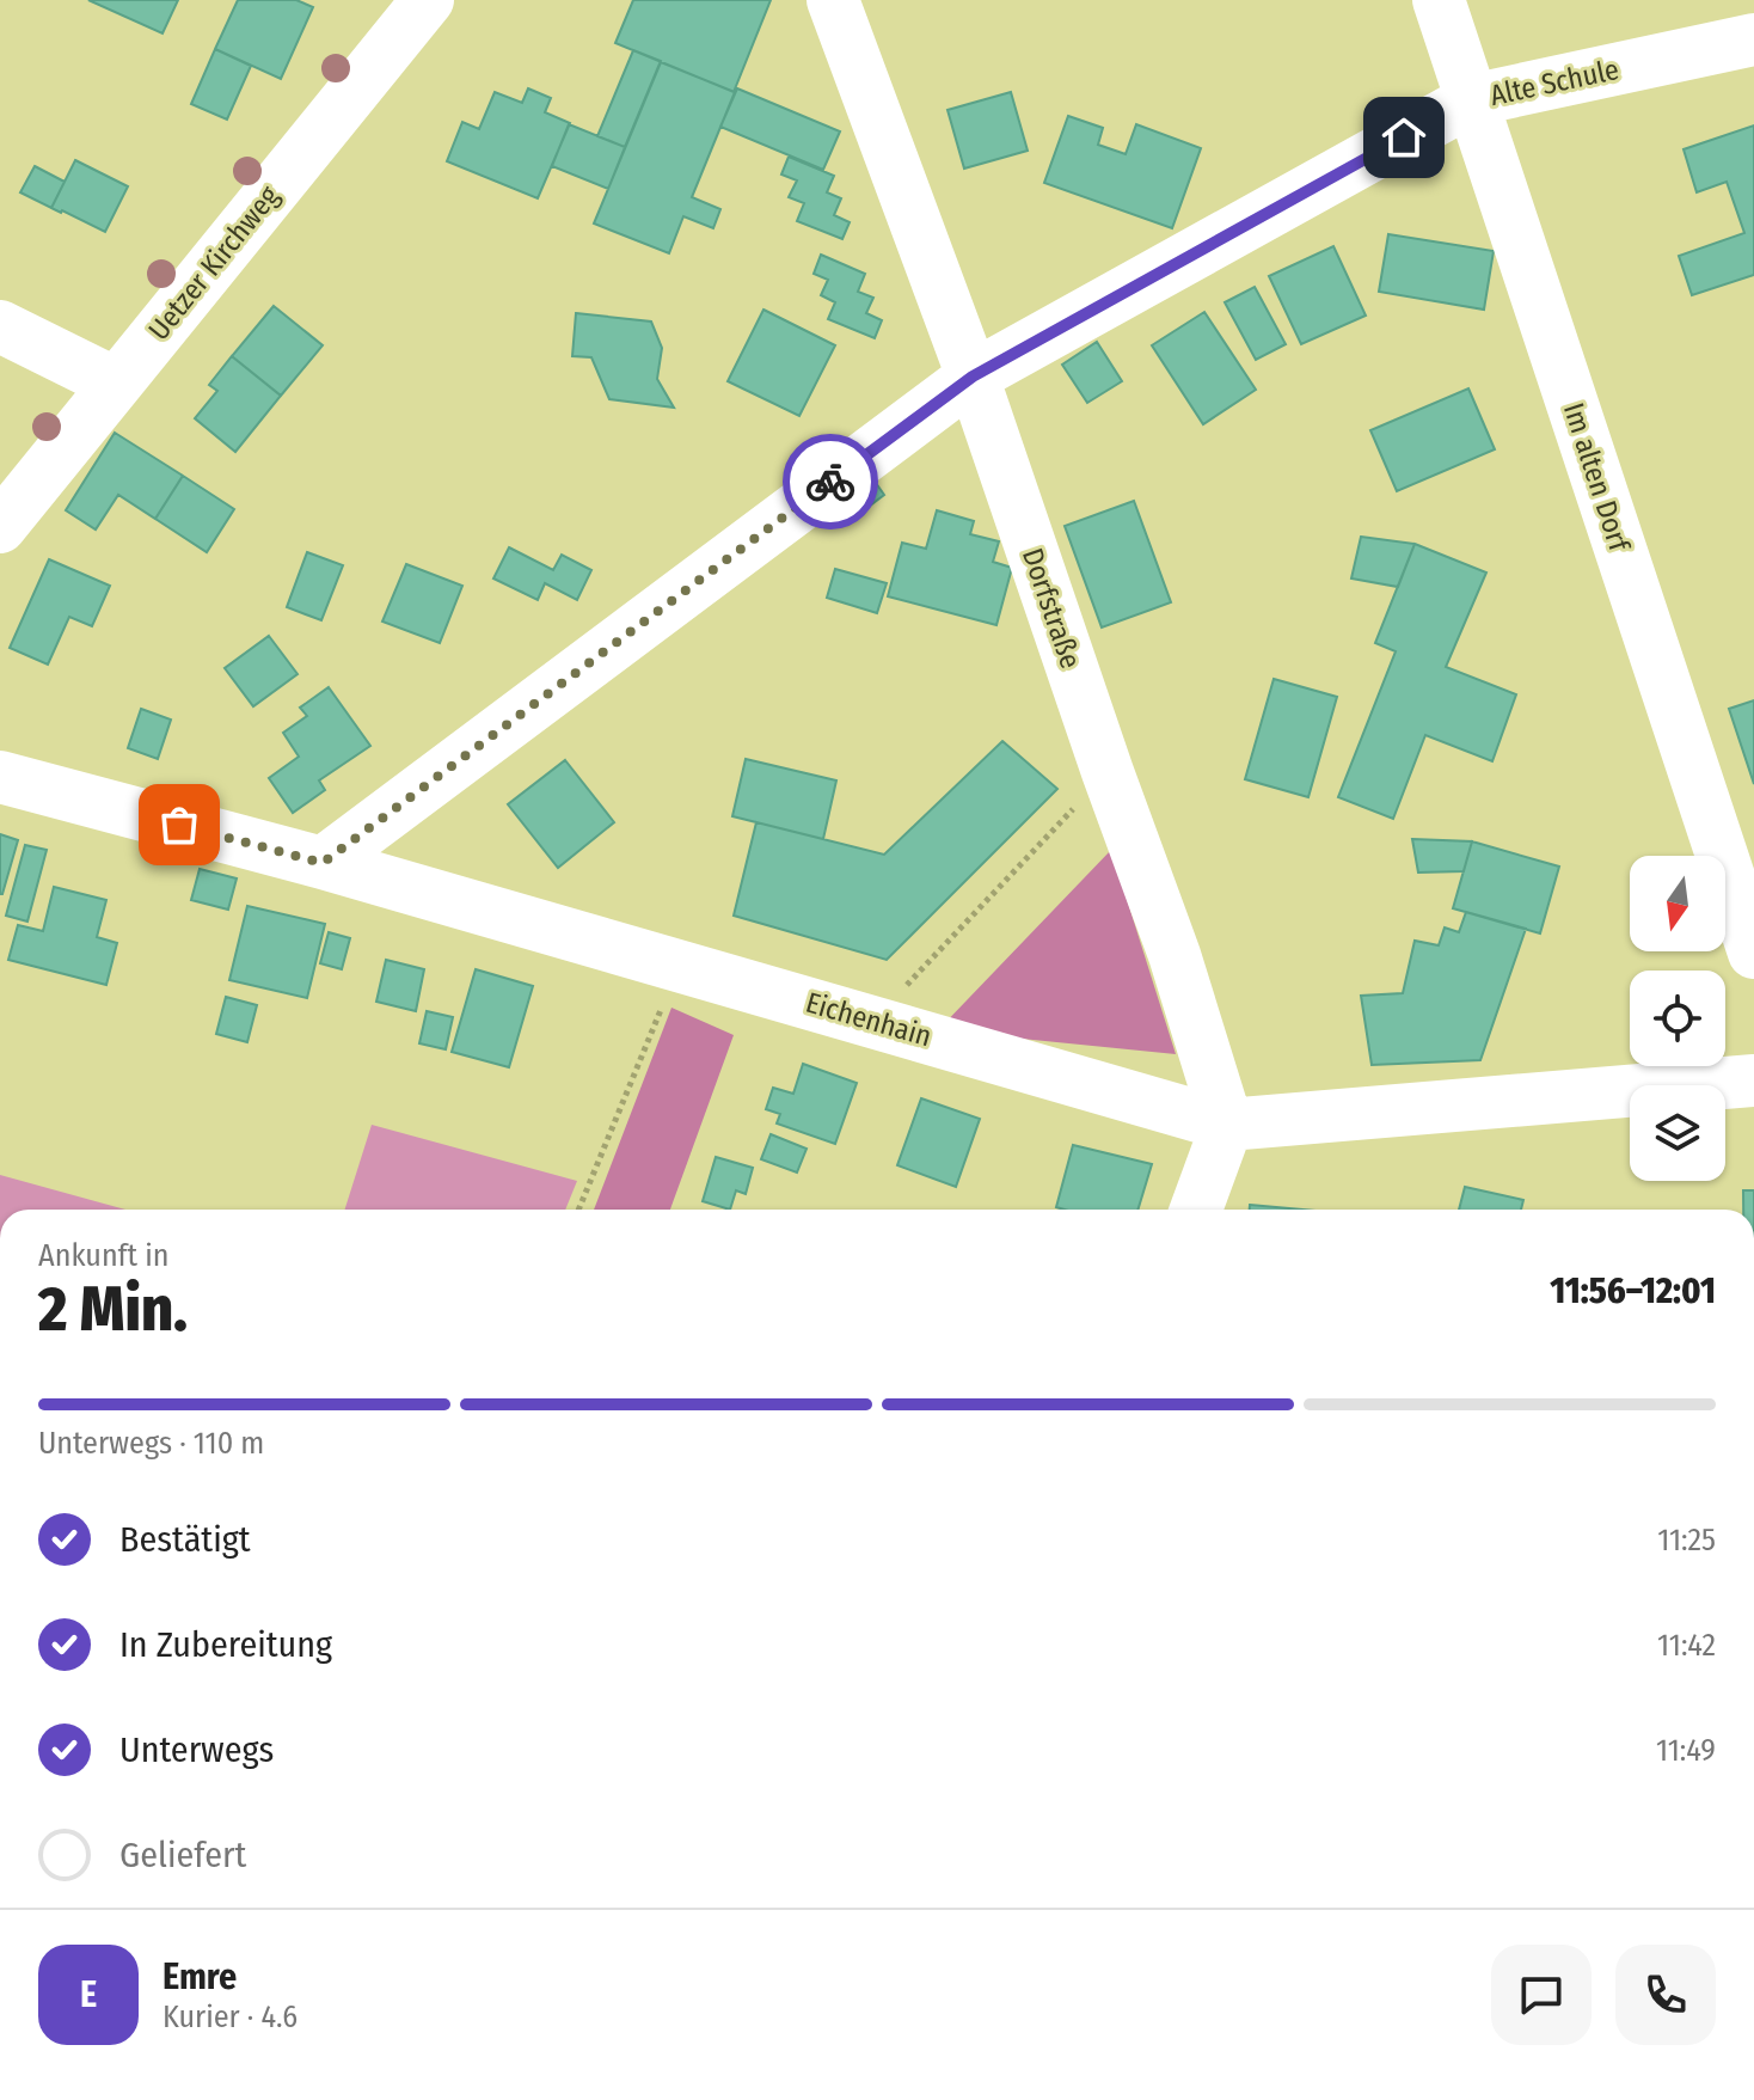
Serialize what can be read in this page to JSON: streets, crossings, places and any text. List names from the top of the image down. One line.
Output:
{"streets":{"street":["Alte Schule","Uetzer Kirchweg","Im alten Dorf","Dorfstraße","Eichenhain"]},"crossings":[["Alte Schule","Im alten Dorf"],["Alte Schule","Dorfstraße"],["Alte Schule","Eichenhain"],["Dorfstraße","Eichenhain"]],"north":"bottom","page":{"heading":["2 Min.","Ankunft in","11:56–12:01"],"panel":["Emre","Kurier · 4.6"],"bar":"Unterwegs · 110 m","list":[["Bestätigt","11:25"],["In Zubereitung","11:42"],["Unterwegs","11:49"],"Geliefert"],"round":"E"}}
